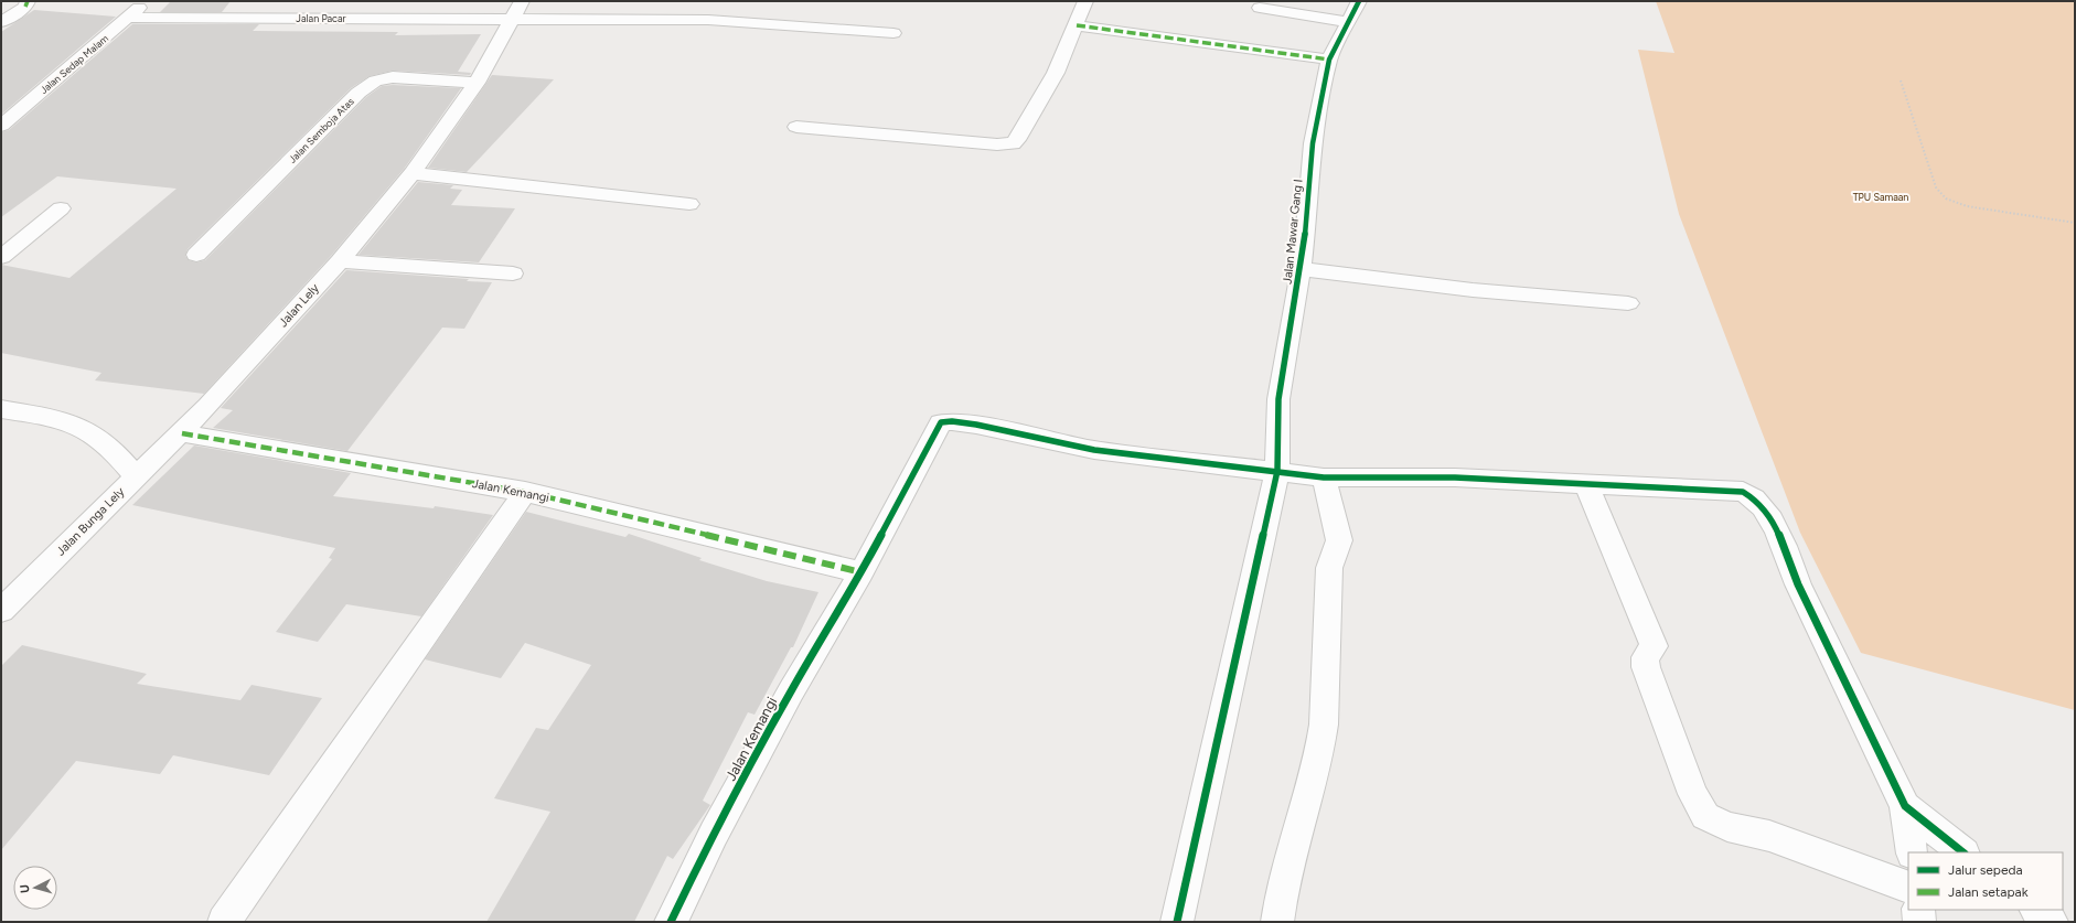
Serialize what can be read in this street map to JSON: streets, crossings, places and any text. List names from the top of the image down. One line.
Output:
{"streets":{"street":["Jalan Pacar","Jalan Sedap Malam","Jalan Semboja Atas","Jalan Mawar Gang I","Jalan Lely","Jalan Kemangi","Jalan Bunga Lely"]},"crossings":[["Jalan Pacar","Jalan Sedap Malam"],["Jalan Lely","Jalan Kemangi"],["Jalan Lely","Jalan Bunga Lely"],["Jalan Kemangi","Jalan Bunga Lely"]],"parks":["TPU Samaan"],"legend":["Jalur sepeda","Jalan setapak"],"north":"left"}
